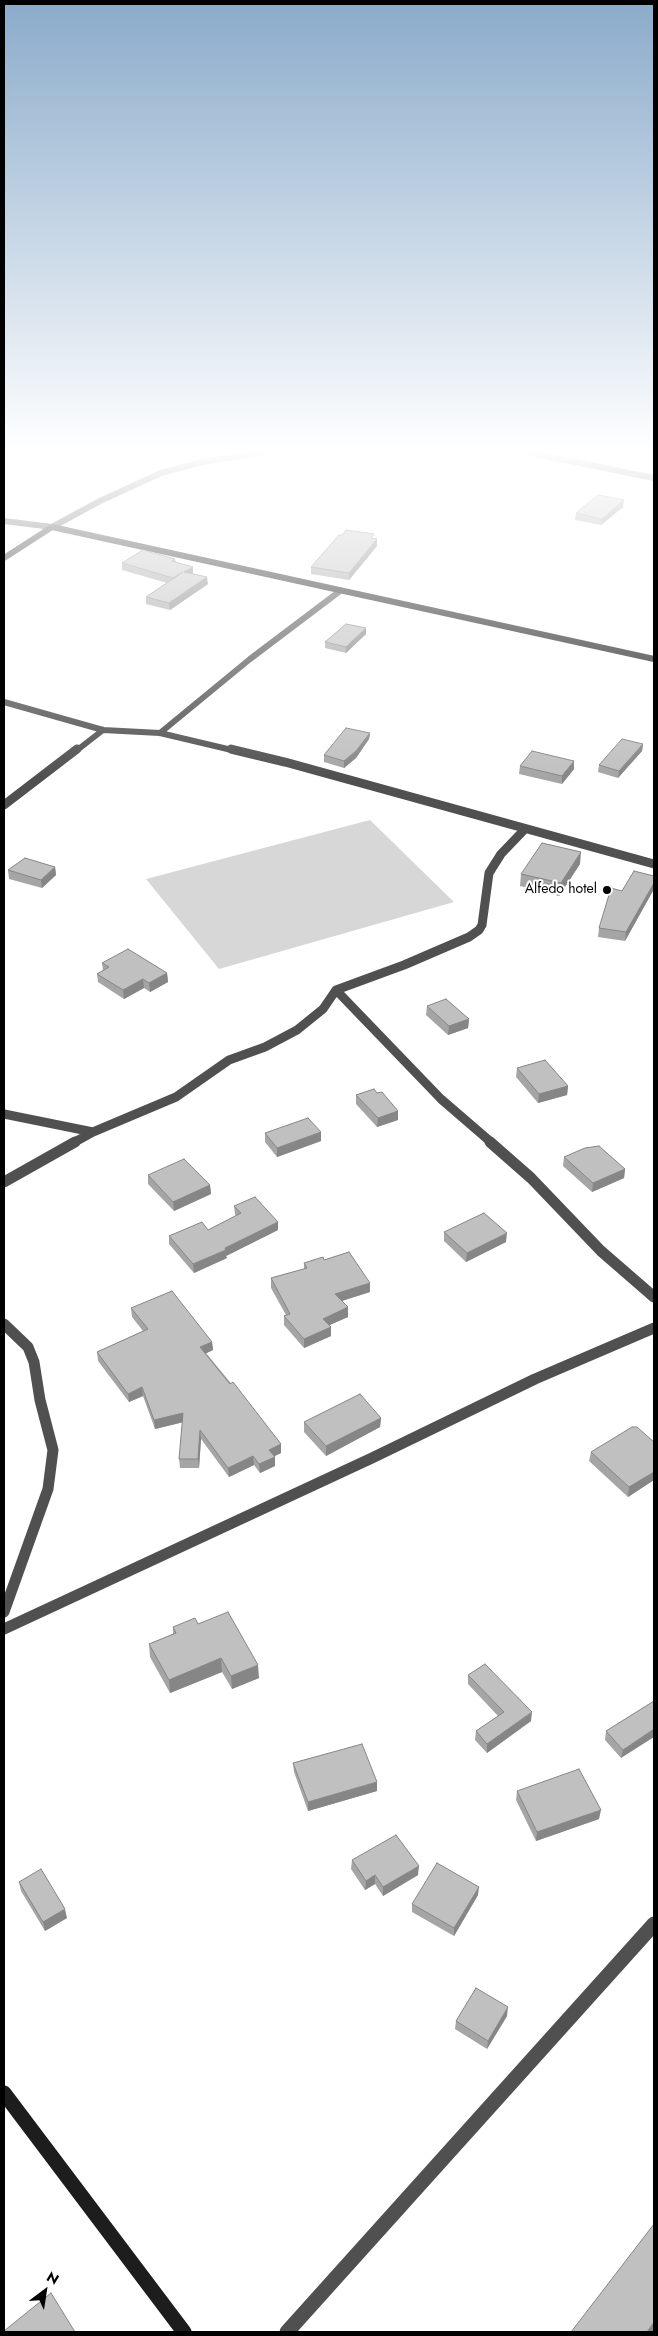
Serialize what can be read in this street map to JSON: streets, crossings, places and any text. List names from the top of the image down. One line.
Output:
{"places":["Alfedo hotel"],"north":"top right"}
